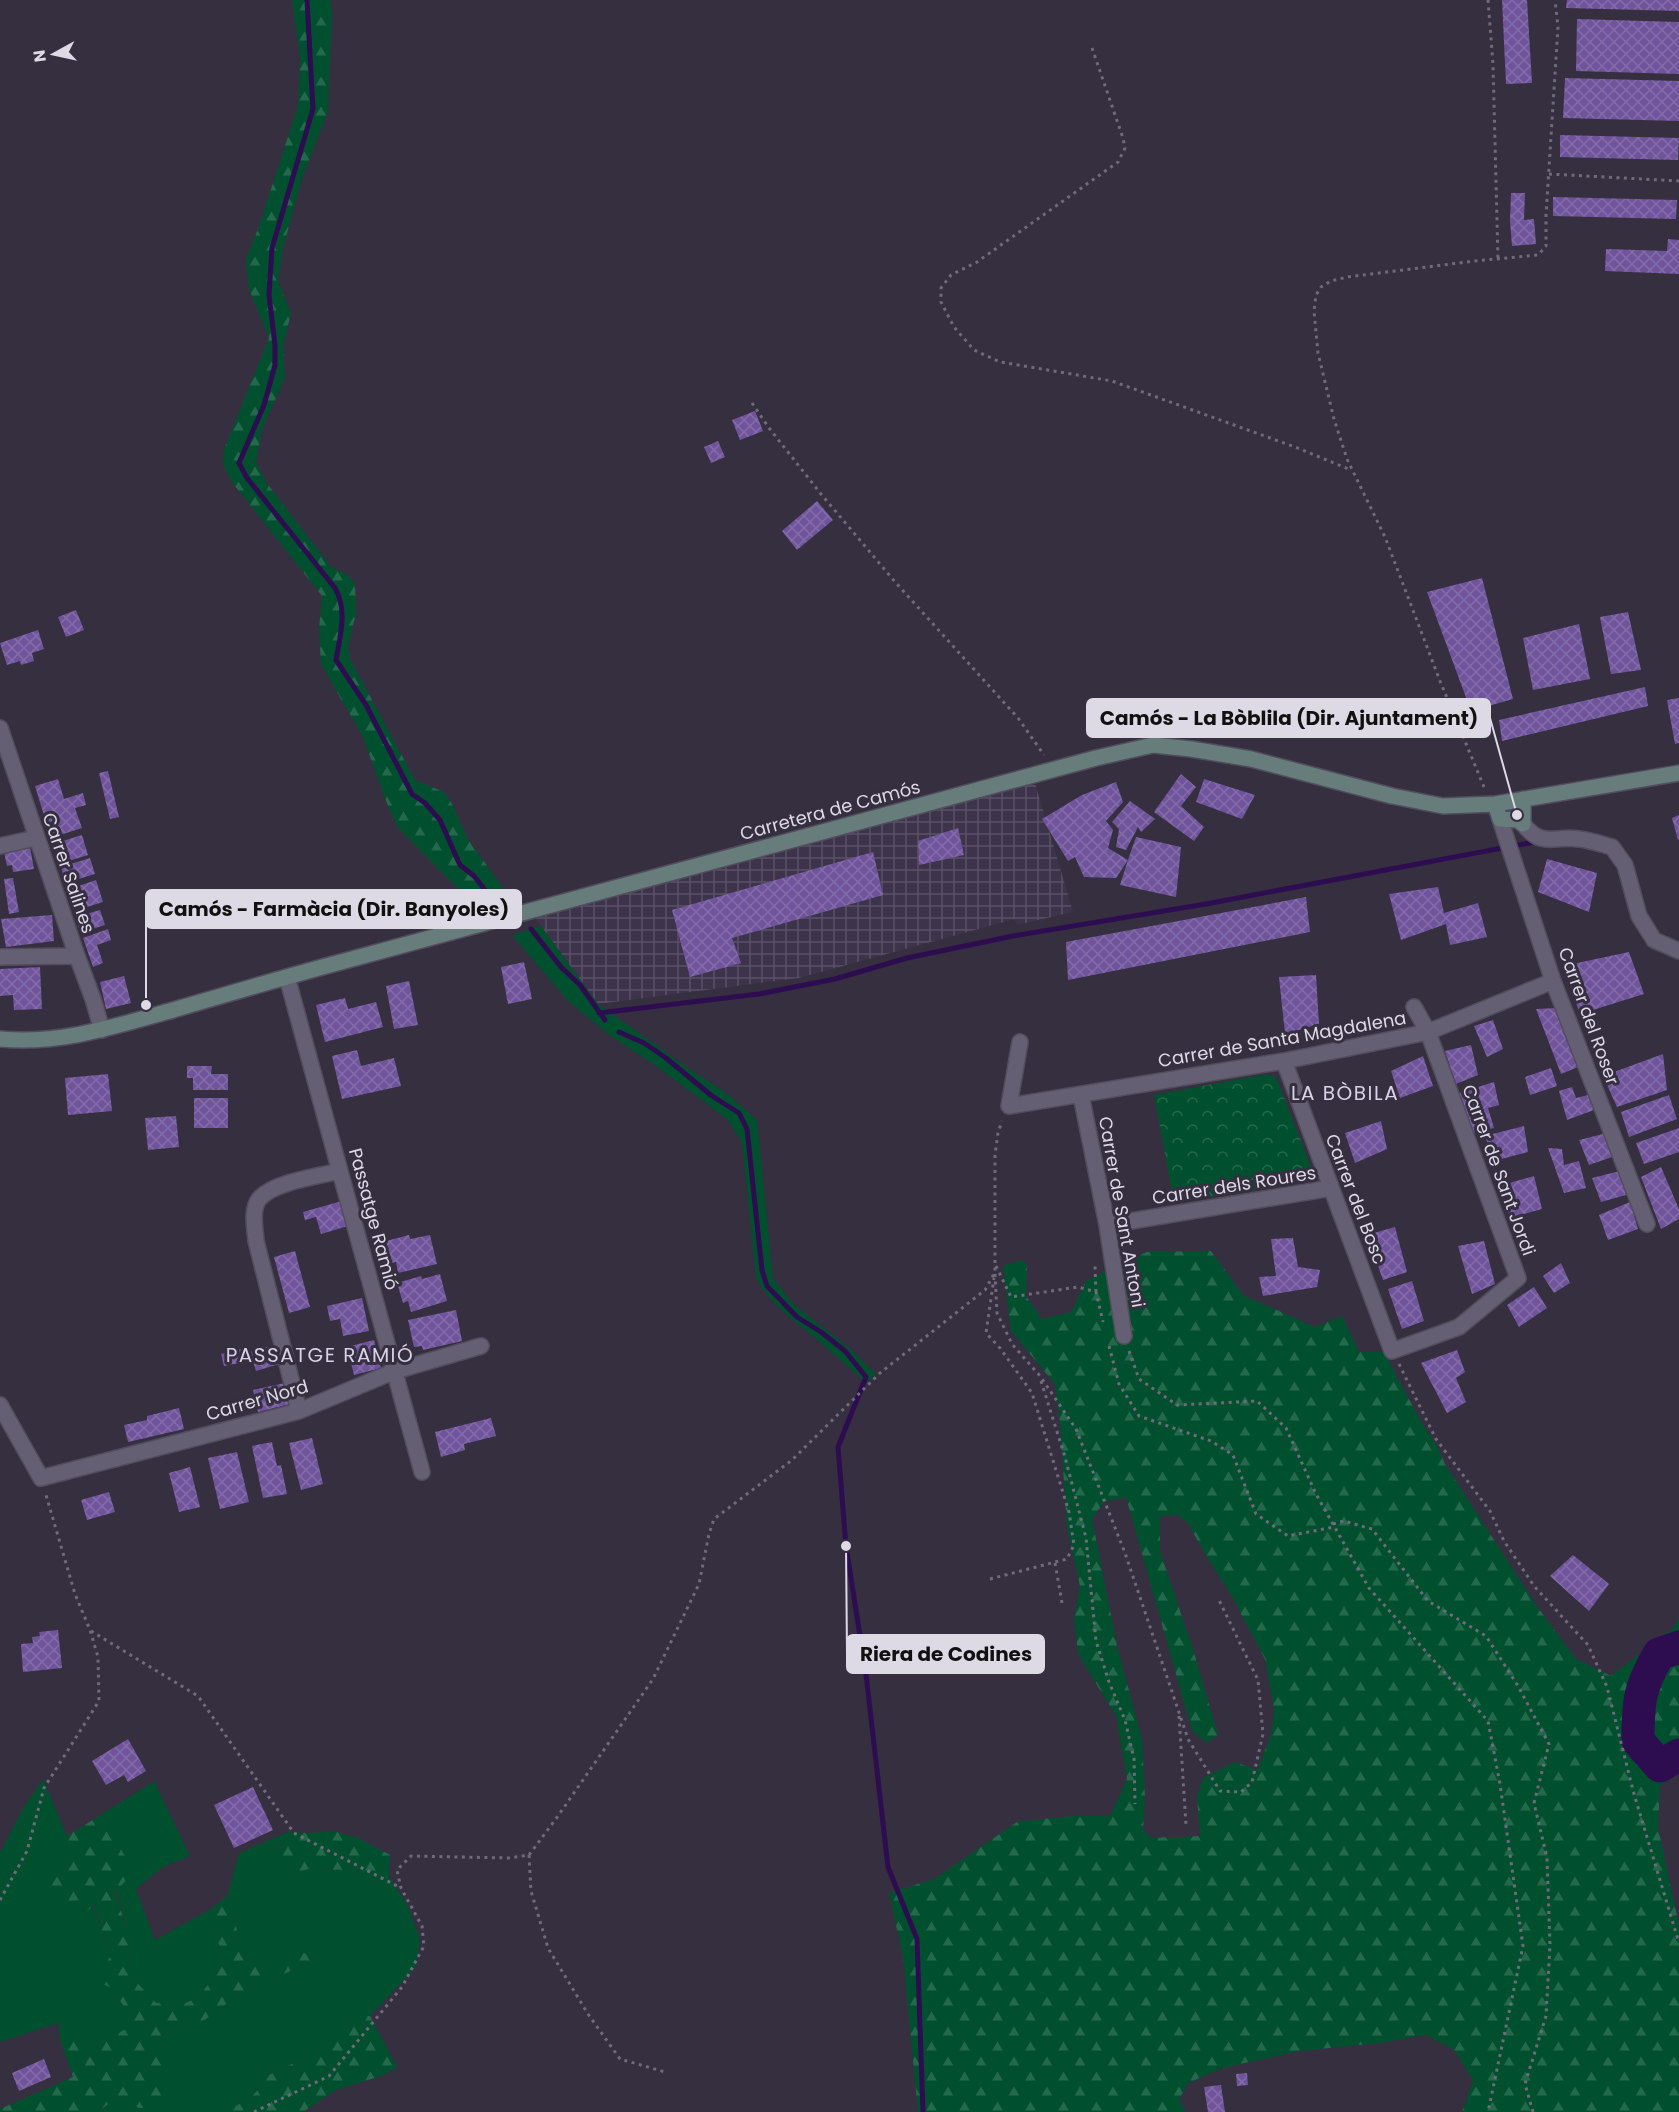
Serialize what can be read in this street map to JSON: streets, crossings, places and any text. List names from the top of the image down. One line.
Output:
{"streets":{"street":["Carretera de Camós","Carrer Salines","Carrer del Roser","Carrer de Santa Magdalena","Carrer de Sant Jordi","Carrer dels Roures","Carrer del Bosc","Carrer de Sant Antoni","Passatge Ramió","Carrer Nord"]},"crossings":[["Carretera de Camós","Carrer Salines"],["Carretera de Camós","Passatge Ramió"],["Carrer del Roser","Carrer de Santa Magdalena"],["Carrer de Santa Magdalena","Carrer de Sant Jordi"],["Carrer de Santa Magdalena","Carrer del Bosc"],["Carrer de Santa Magdalena","Carrer de Sant Antoni"],["Carrer de Sant Jordi","Carrer del Bosc"],["Carrer dels Roures","Carrer del Bosc"],["Carrer dels Roures","Carrer de Sant Antoni"],["Passatge Ramió","Carrer Nord"]],"districts":["LA BÒBILA","PASSATGE RAMIÓ"],"places":["Camós - La Bòblila (Dir. Ajuntament)","Camós - Farmàcia (Dir. Banyoles)","Riera de Codines"],"north":"left"}
